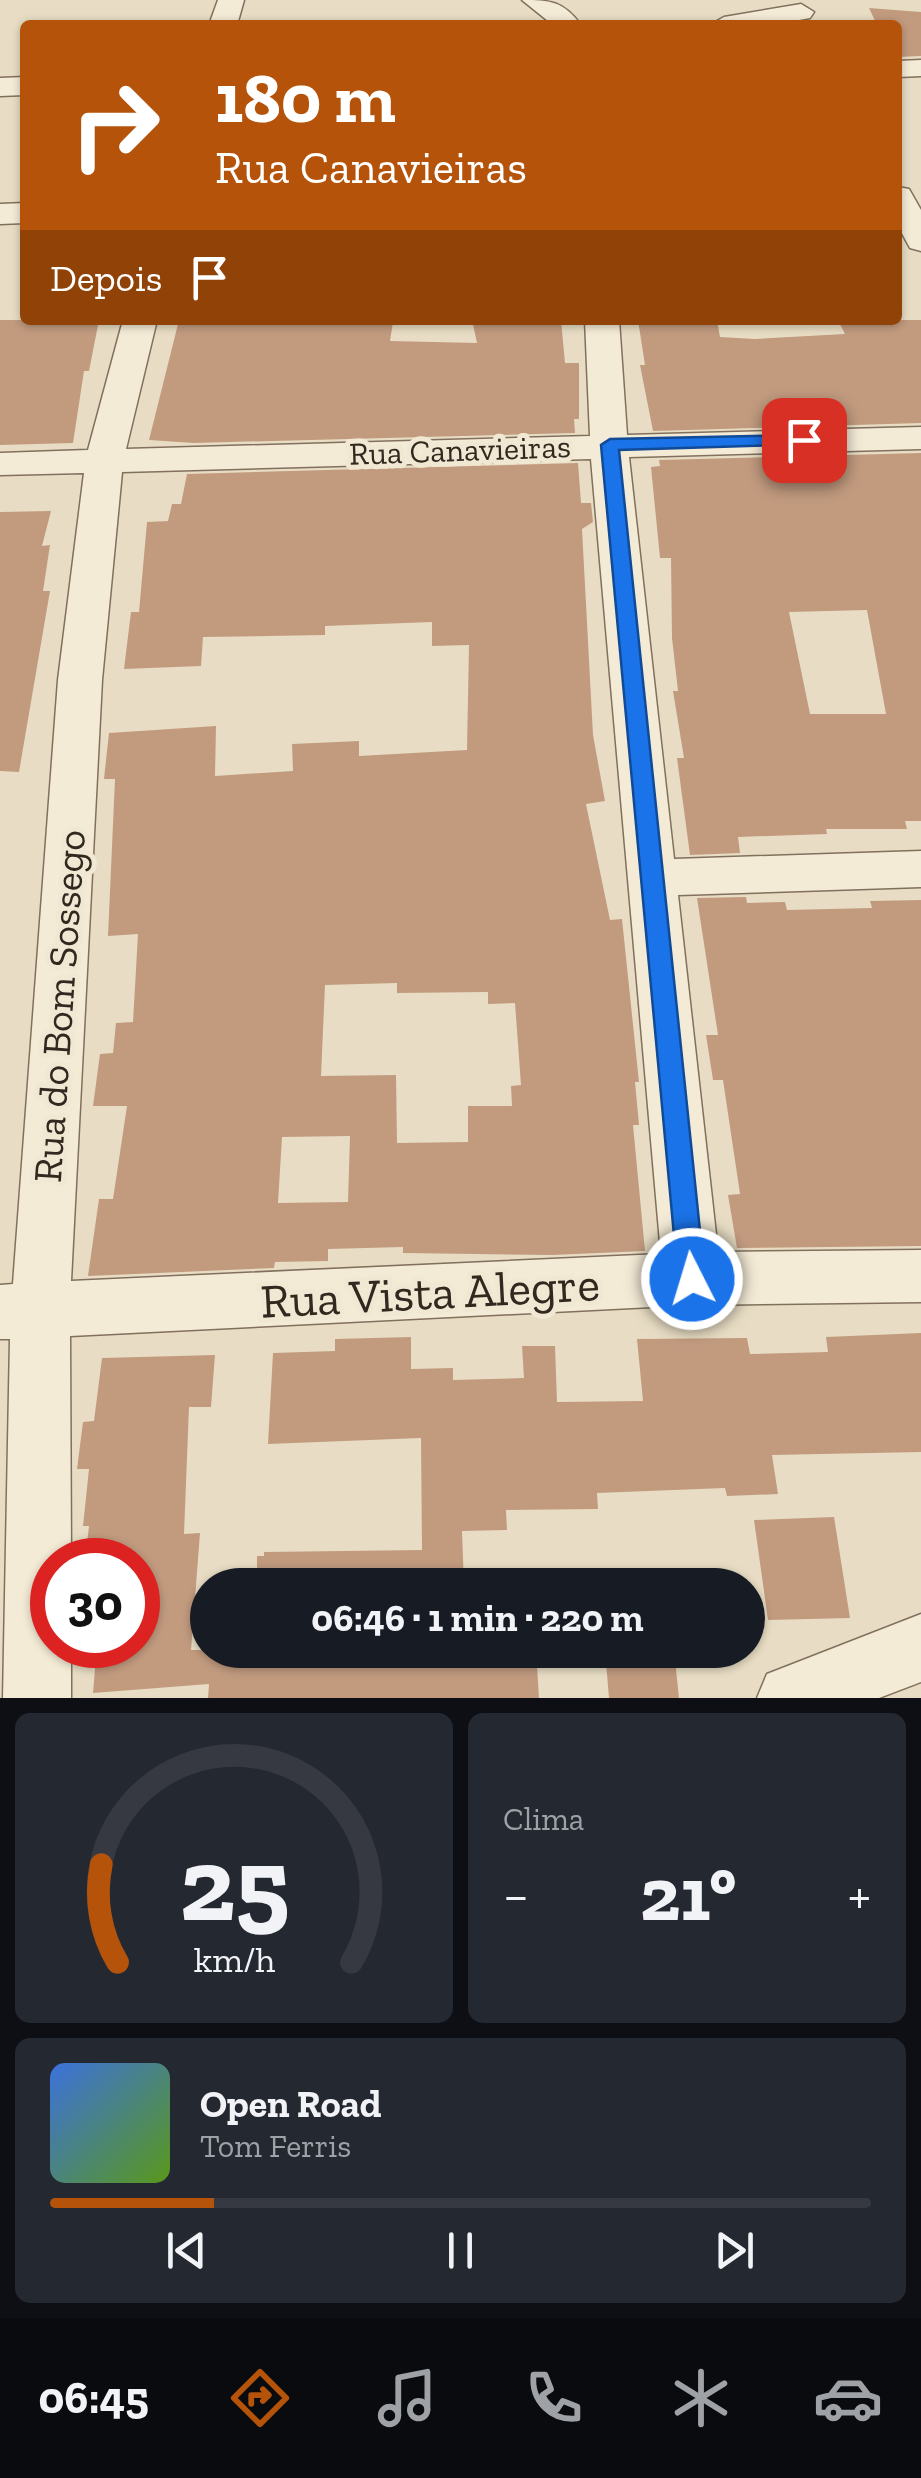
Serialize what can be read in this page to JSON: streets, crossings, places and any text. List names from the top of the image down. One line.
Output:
{"streets":{"street":["Rua Canavieiras","Rua do Bom Sossego","Rua Vista Alegre"]},"crossings":[["Rua Canavieiras","Rua do Bom Sossego"],["Rua do Bom Sossego","Rua Vista Alegre"]],"page":{"turn":["180 m","Rua Canavieiras"],"then":"Depois","limit":"30","trip":"06:46 · 1 min · 220 m","tile":"Clima","heat":["−","21°","+"],"song":["Open Road","Tom Ferris"],"tabs":"06:45","gauge":["25","km/h"]}}
